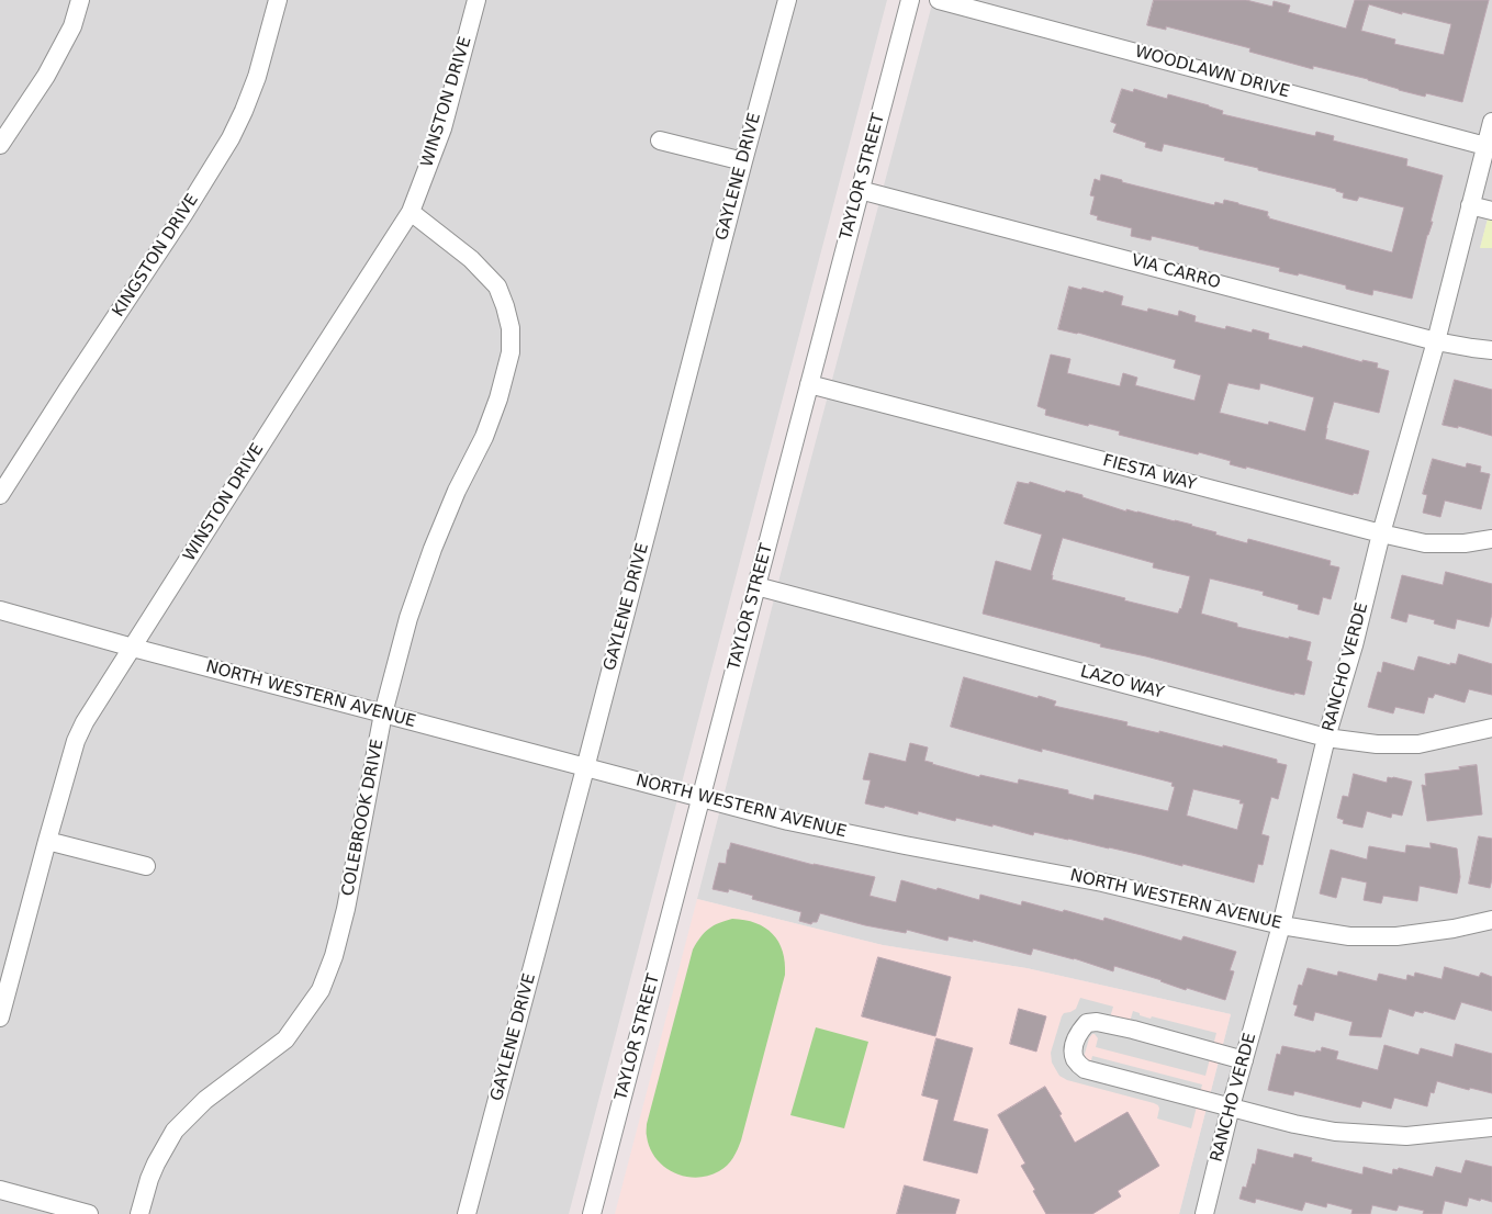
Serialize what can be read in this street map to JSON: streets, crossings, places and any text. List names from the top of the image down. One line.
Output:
{"streets":{"street":["WOODLAWN DRIVE","WINSTON DRIVE","GAYLENE DRIVE","TAYLOR STREET","KINGSTON DRIVE","VIA CARRO","FIESTA WAY","RANCHO VERDE","LAZO WAY","NORTH WESTERN AVENUE","COLEBROOK DRIVE"]},"crossings":[["WOODLAWN DRIVE","RANCHO VERDE"],["WINSTON DRIVE","NORTH WESTERN AVENUE"],["WINSTON DRIVE","COLEBROOK DRIVE"],["GAYLENE DRIVE","NORTH WESTERN AVENUE"],["TAYLOR STREET","VIA CARRO"],["TAYLOR STREET","FIESTA WAY"],["TAYLOR STREET","LAZO WAY"],["TAYLOR STREET","NORTH WESTERN AVENUE"],["VIA CARRO","RANCHO VERDE"],["FIESTA WAY","RANCHO VERDE"],["RANCHO VERDE","LAZO WAY"],["RANCHO VERDE","NORTH WESTERN AVENUE"],["NORTH WESTERN AVENUE","COLEBROOK DRIVE"]]}
